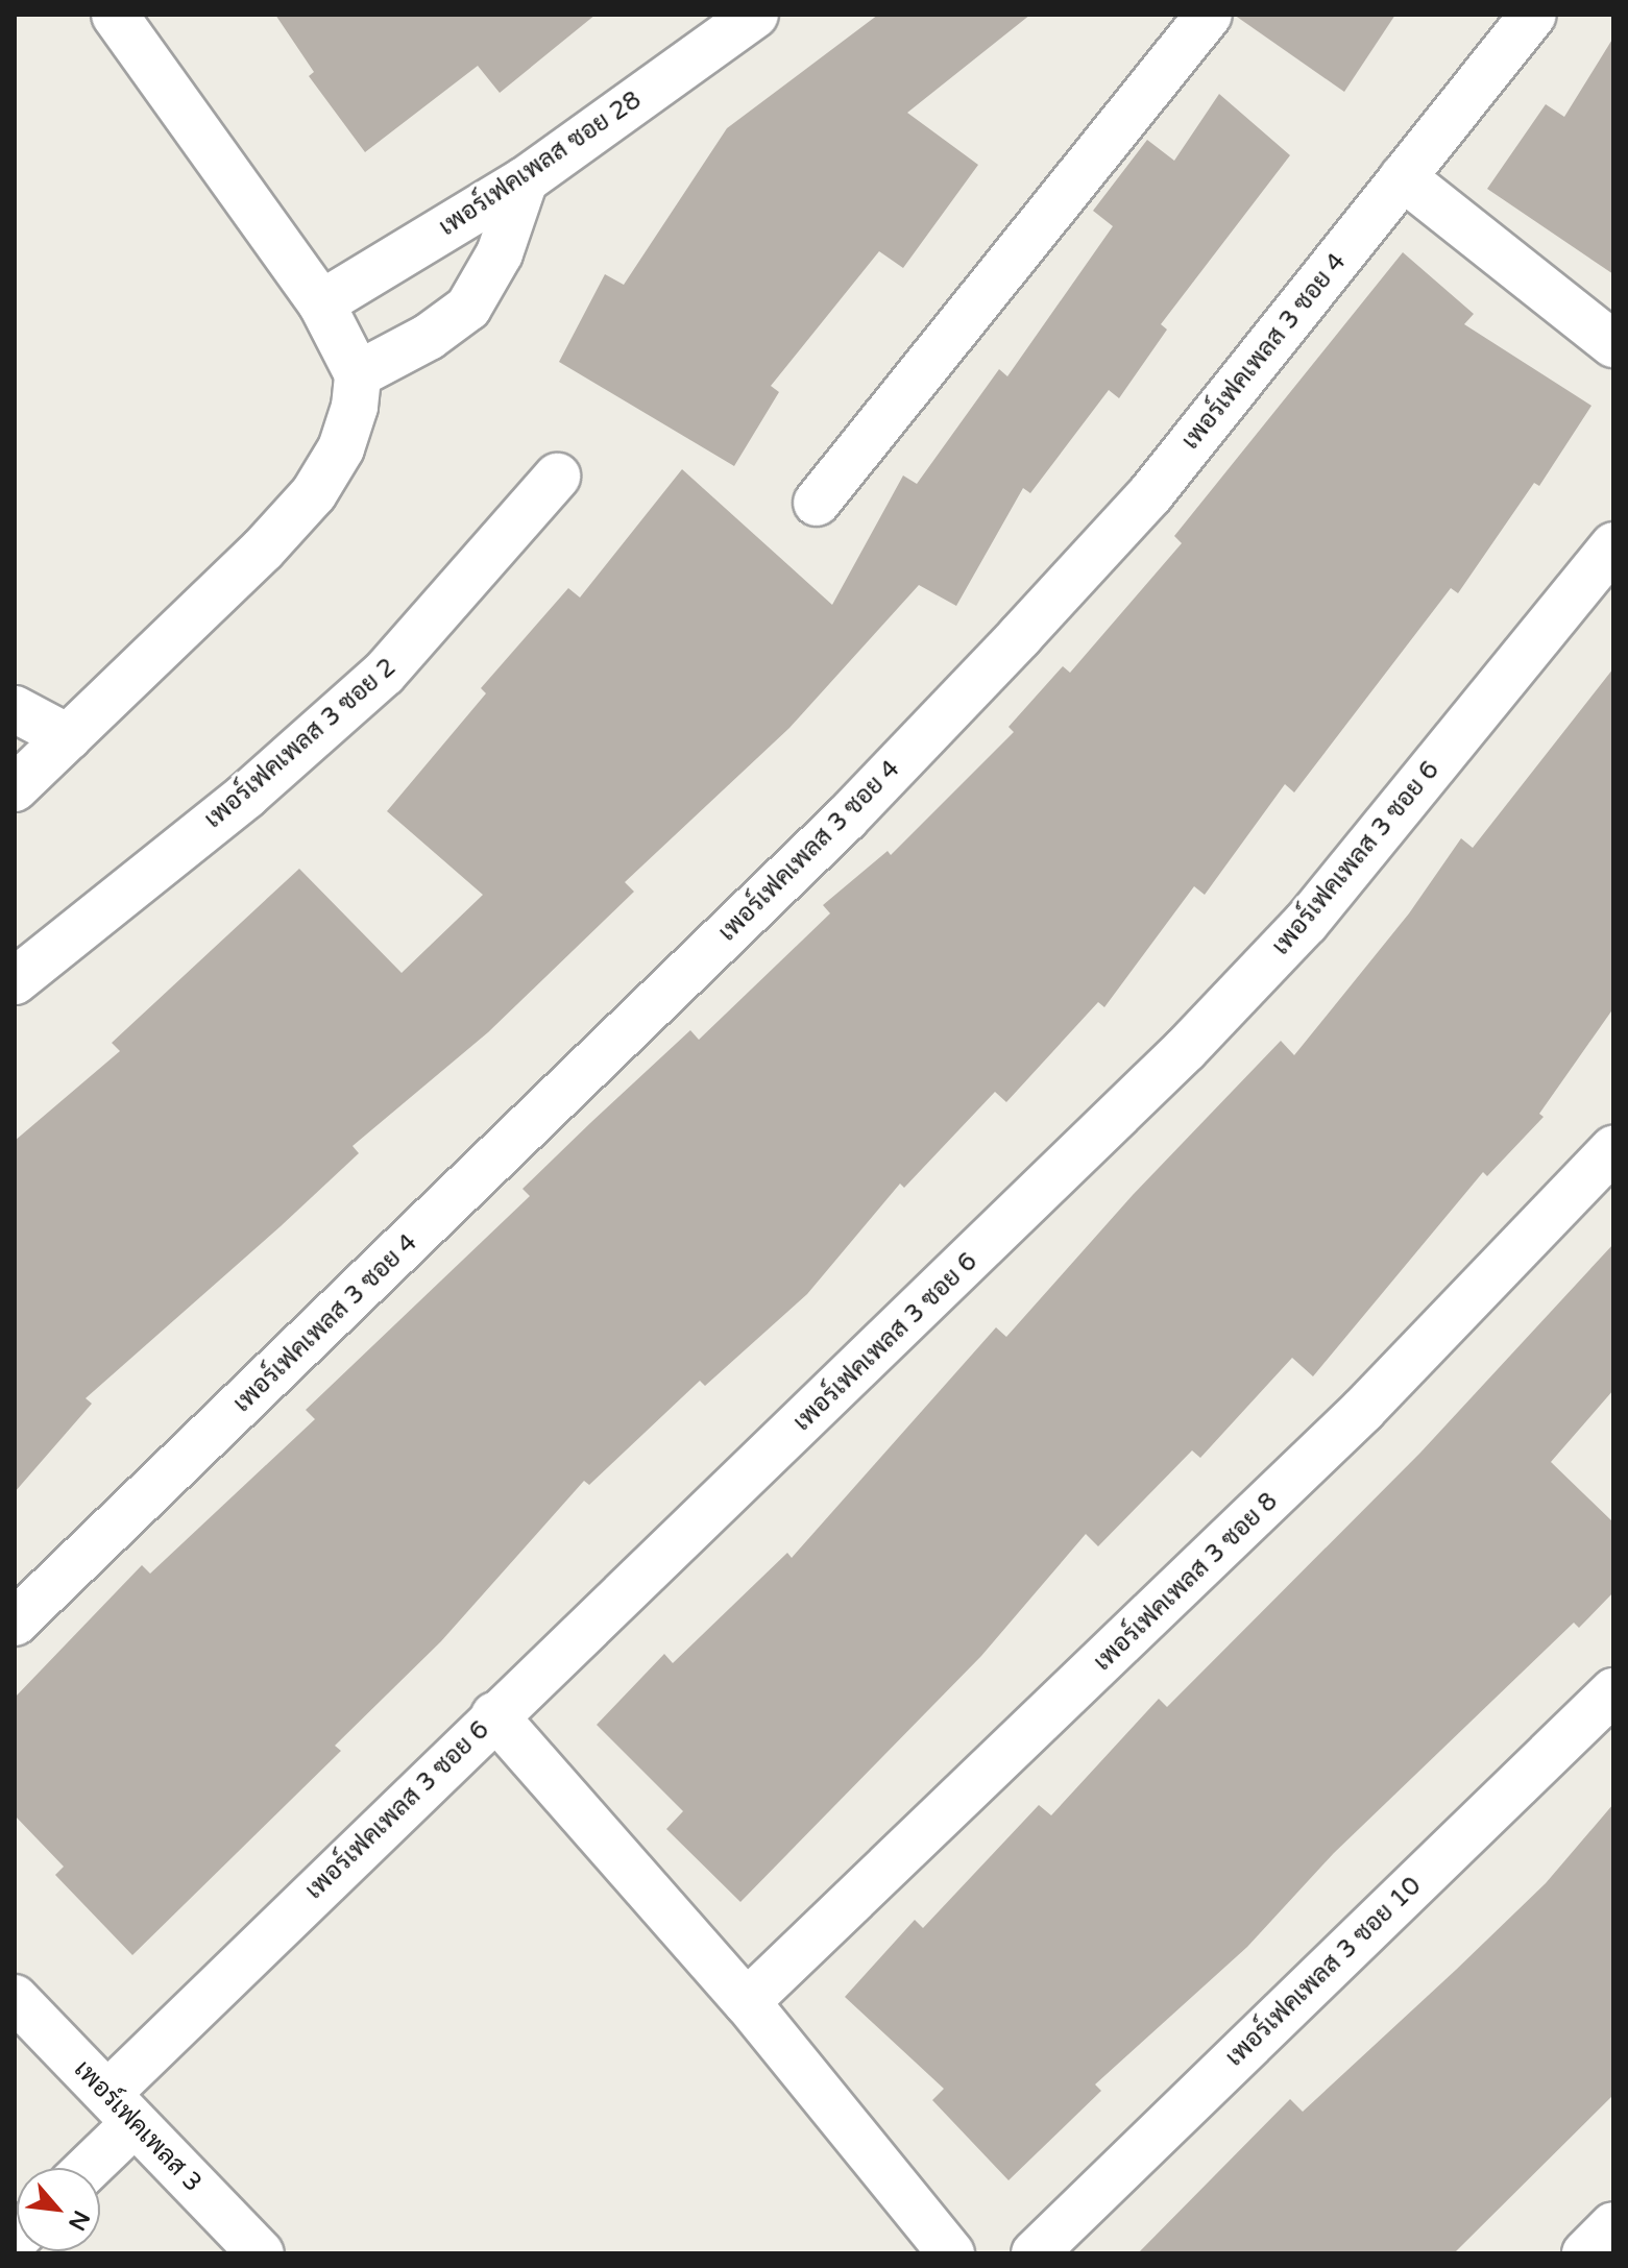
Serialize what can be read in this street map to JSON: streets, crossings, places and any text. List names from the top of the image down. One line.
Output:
{"streets":{"street":["เพอร์เฟคเพลส ซอย 28","เพอร์เฟคเพลส 3 ซอย 4","เพอร์เฟคเพลส 3 ซอย 2","เพอร์เฟคเพลส 3 ซอย 6","เพอร์เฟคเพลส 3 ซอย 8","เพอร์เฟคเพลส 3 ซอย 10","เพอร์เฟคเพลส 3"]},"crossings":[["เพอร์เฟคเพลส 3 ซอย 6","เพอร์เฟคเพลส 3"]],"north":"bottom right"}
